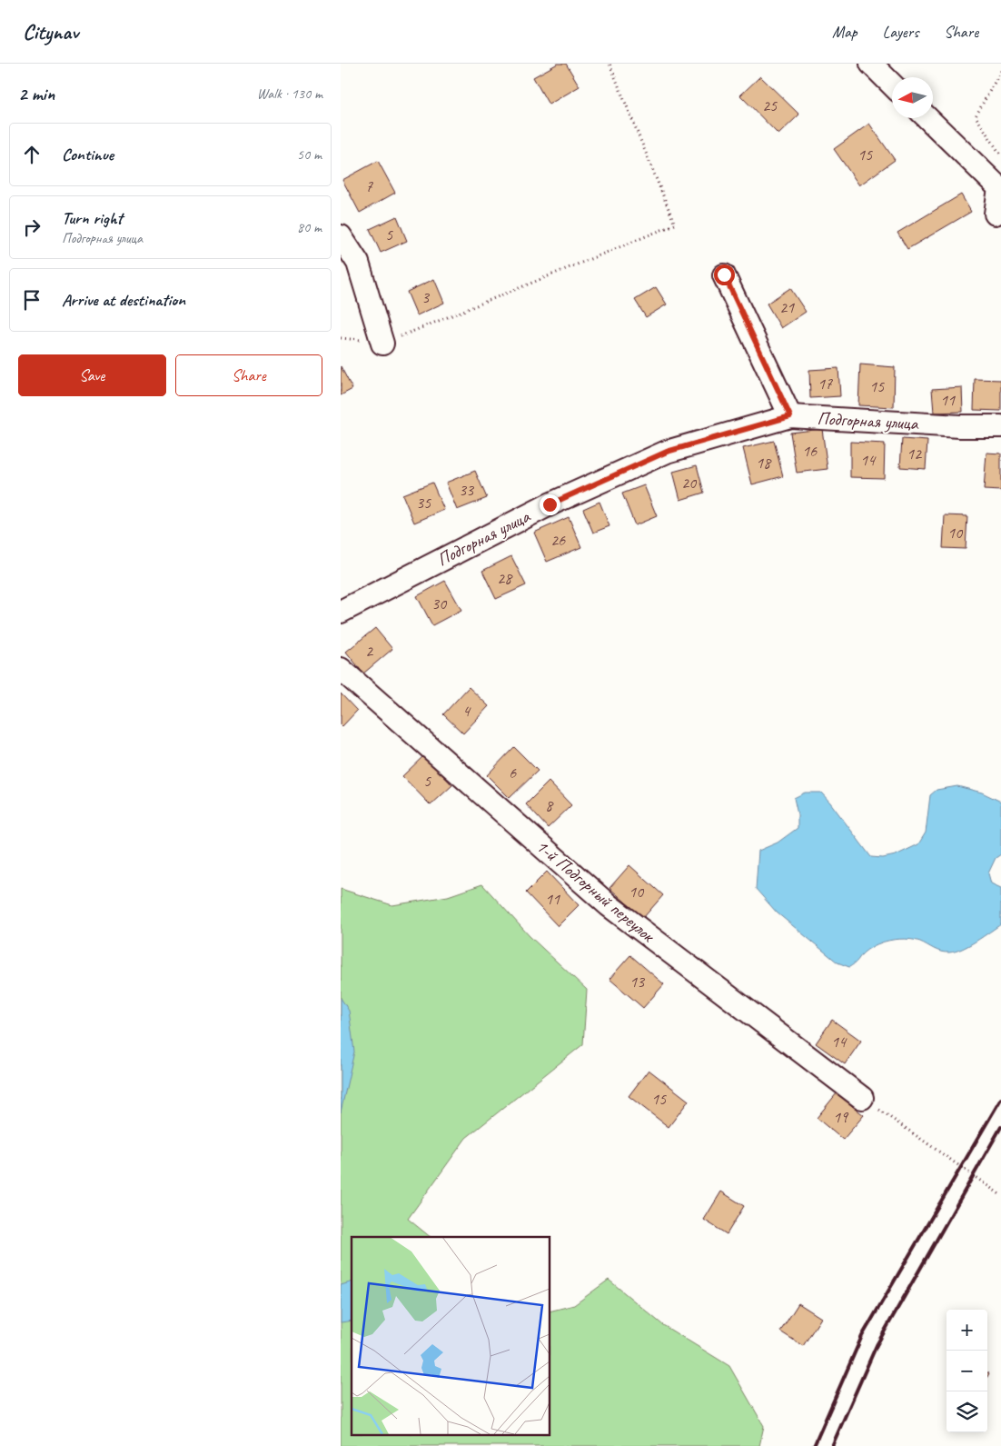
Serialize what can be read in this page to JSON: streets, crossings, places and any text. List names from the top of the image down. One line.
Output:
{"streets":{"street":["Подгорная улица","1-й Подгорный переулок"]},"house_numbers":["25","15","7","5","3","21","17","15","11","16","12","14","18","20","33","35","10","26","28","30","2","4","6","5","8","10","11","13","14","15","19"],"north":"left","page":{"header":"Citynav","nav":["Map","Layers","Share"],"heading":["2 min","Walk · 130 m"],"list":[["Continue","50 m"],["Turn right","Подгорная улица","80 m"],"Arrive at destination"],"buttons":["Save","Share"],"map_buttons":["+","−"]}}
